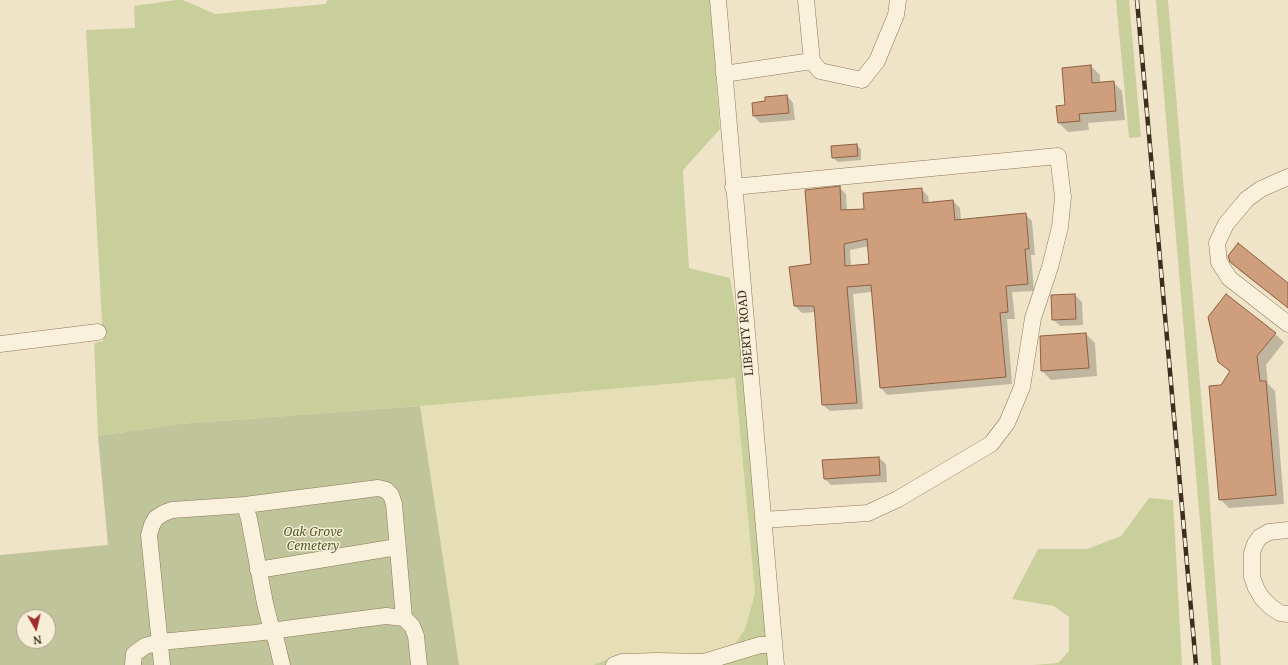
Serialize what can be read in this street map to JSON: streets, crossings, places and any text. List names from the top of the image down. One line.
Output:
{"streets":{"street":["LIBERTY ROAD"]},"parks":["Oak Grove Cemetery"],"north":"bottom"}
